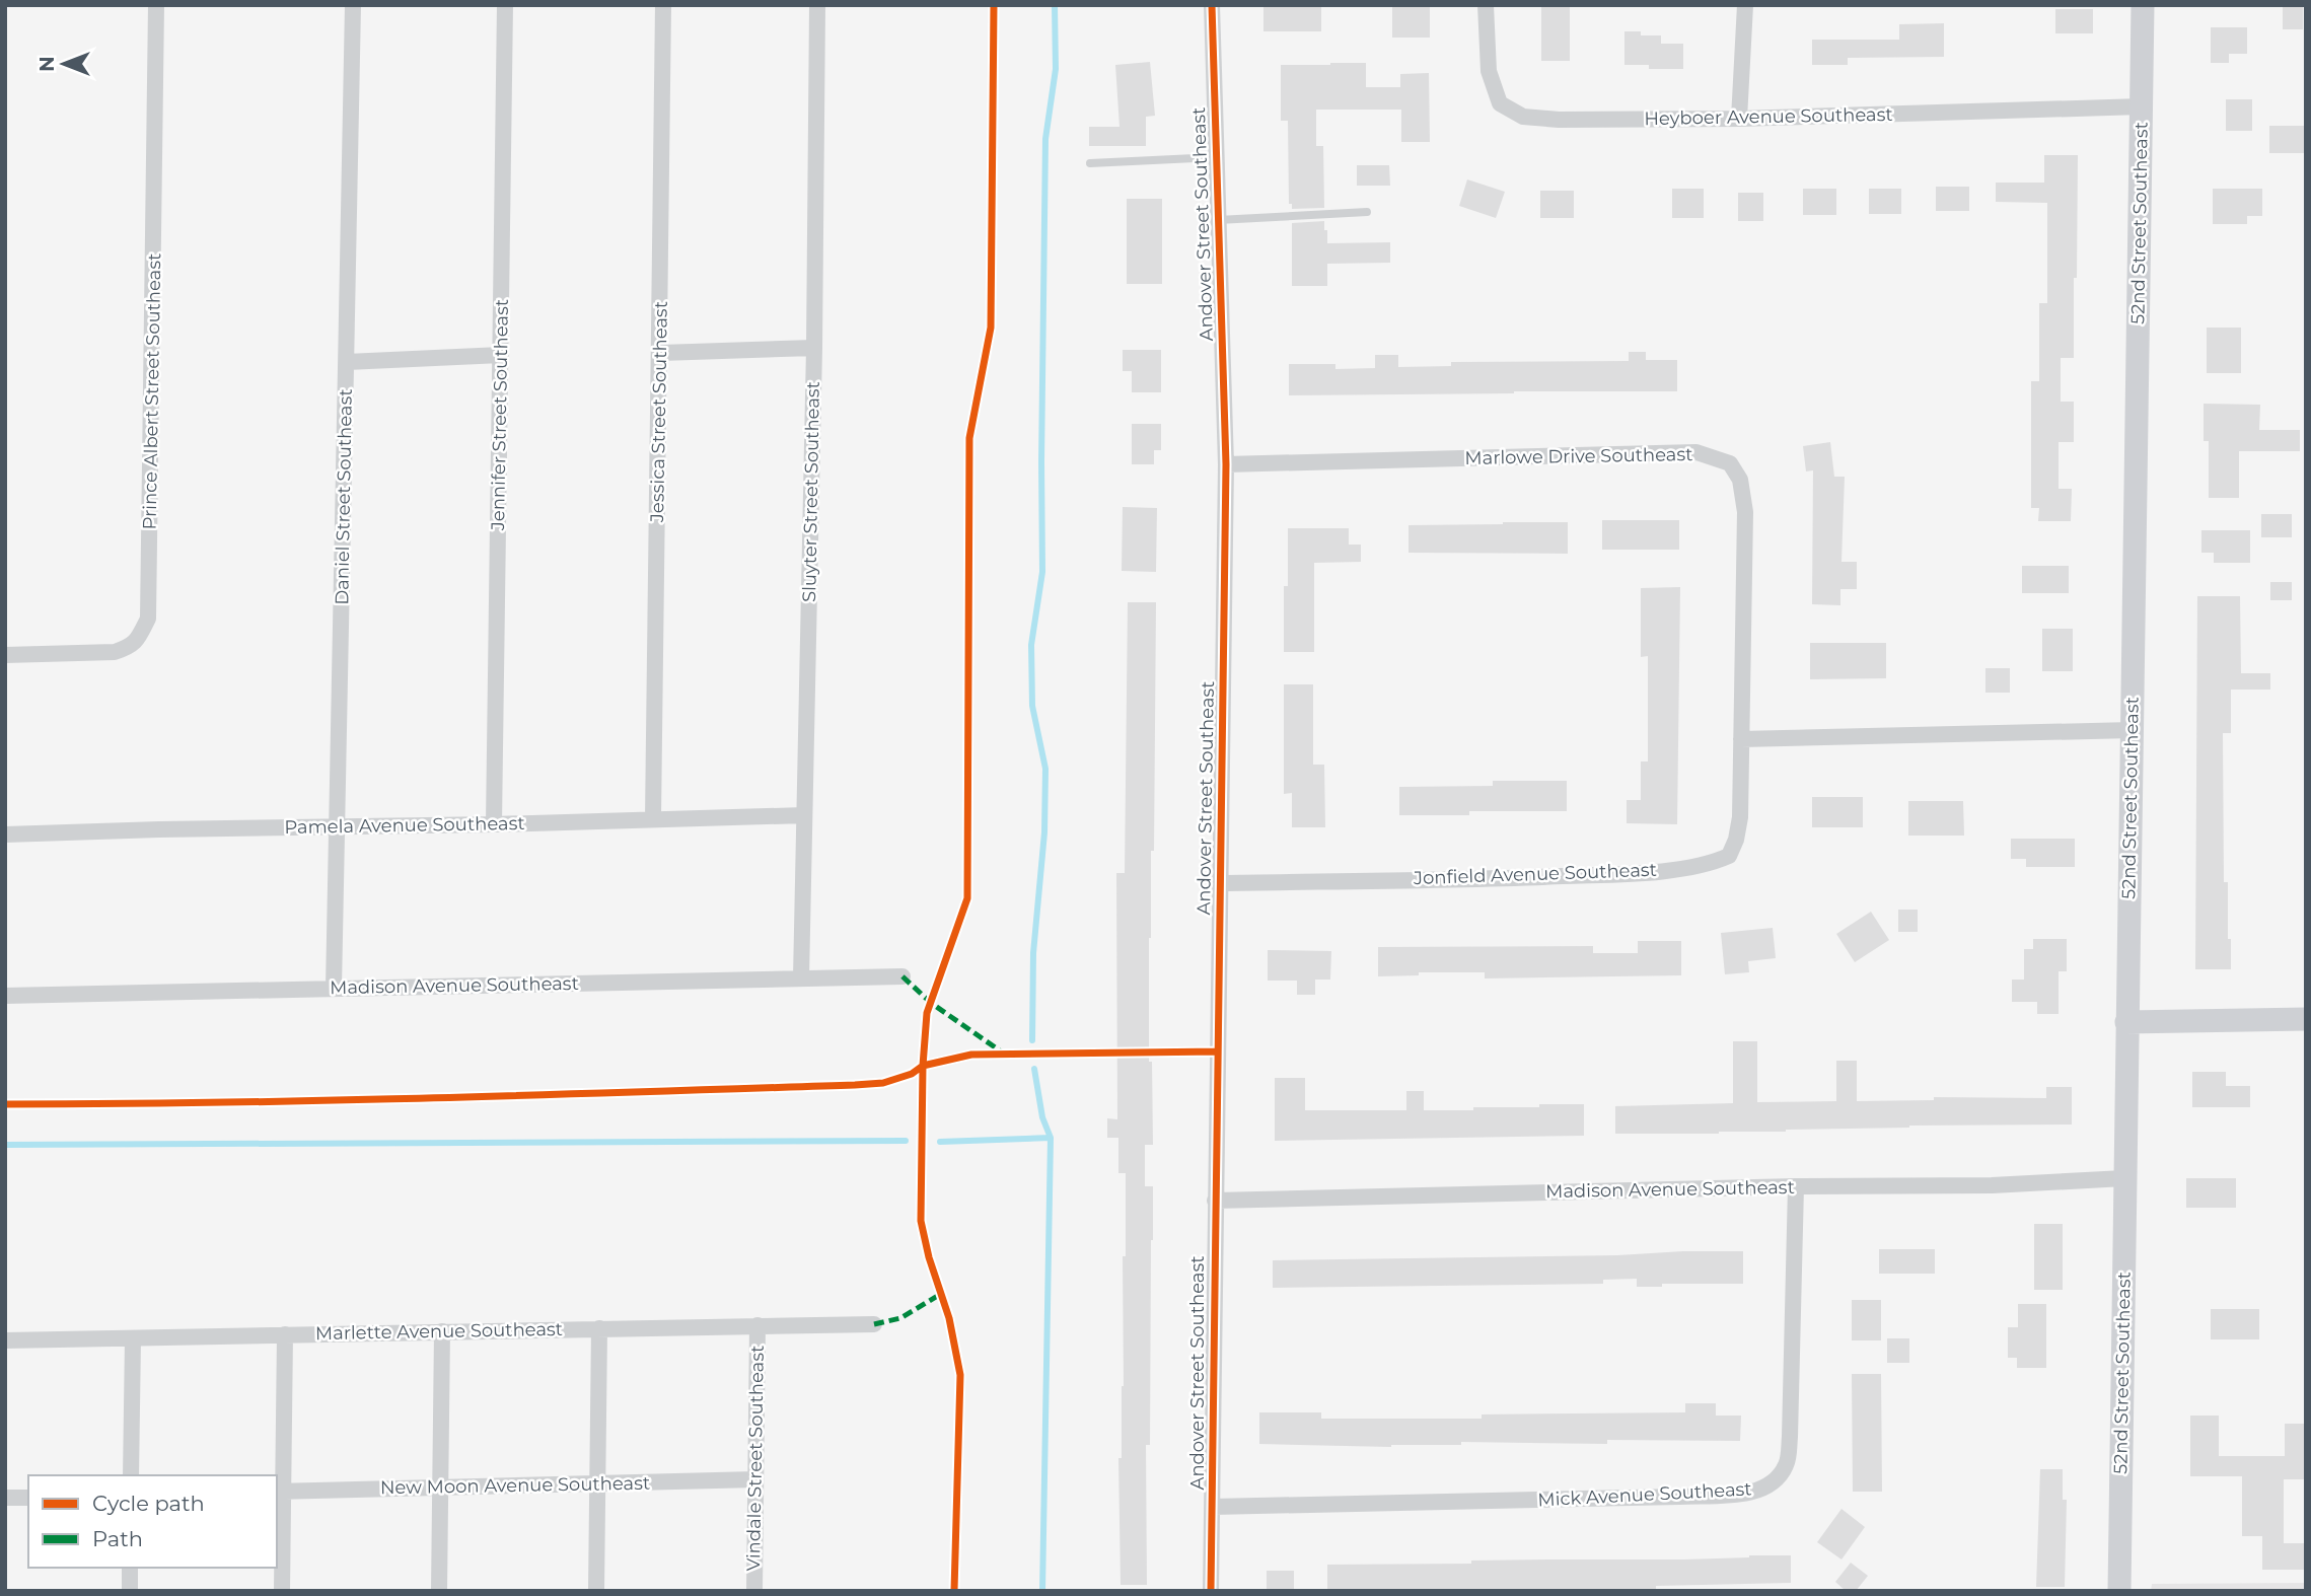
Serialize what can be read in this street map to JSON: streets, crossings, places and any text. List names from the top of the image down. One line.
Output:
{"streets":{"main road":["52nd Street Southeast"],"street":["Heyboer Avenue Southeast","Andover Street Southeast","Prince Albert Street Southeast","Jessica Street Southeast","Jennifer Street Southeast","Marlowe Drive Southeast","Sluyter Street Southeast","Daniel Street Southeast","Pamela Avenue Southeast","Jonfield Avenue Southeast","Madison Avenue Southeast","Marlette Avenue Southeast","Vindale Street Southeast","New Moon Avenue Southeast","Mick Avenue Southeast"]},"crossings":[["Heyboer Avenue Southeast","52nd Street Southeast"],["52nd Street Southeast","Madison Avenue Southeast"],["Andover Street Southeast","Marlowe Drive Southeast"],["Andover Street Southeast","Jonfield Avenue Southeast"],["Andover Street Southeast","Madison Avenue Southeast"],["Andover Street Southeast","Mick Avenue Southeast"],["Jessica Street Southeast","Pamela Avenue Southeast"],["Jennifer Street Southeast","Pamela Avenue Southeast"],["Marlowe Drive Southeast","Jonfield Avenue Southeast"],["Sluyter Street Southeast","Pamela Avenue Southeast"],["Sluyter Street Southeast","Madison Avenue Southeast"],["Daniel Street Southeast","Pamela Avenue Southeast"],["Daniel Street Southeast","Madison Avenue Southeast"],["Madison Avenue Southeast","Mick Avenue Southeast"],["Marlette Avenue Southeast","Vindale Street Southeast"],["Vindale Street Southeast","New Moon Avenue Southeast"]],"legend":["Cycle path","Path"],"north":"left"}
